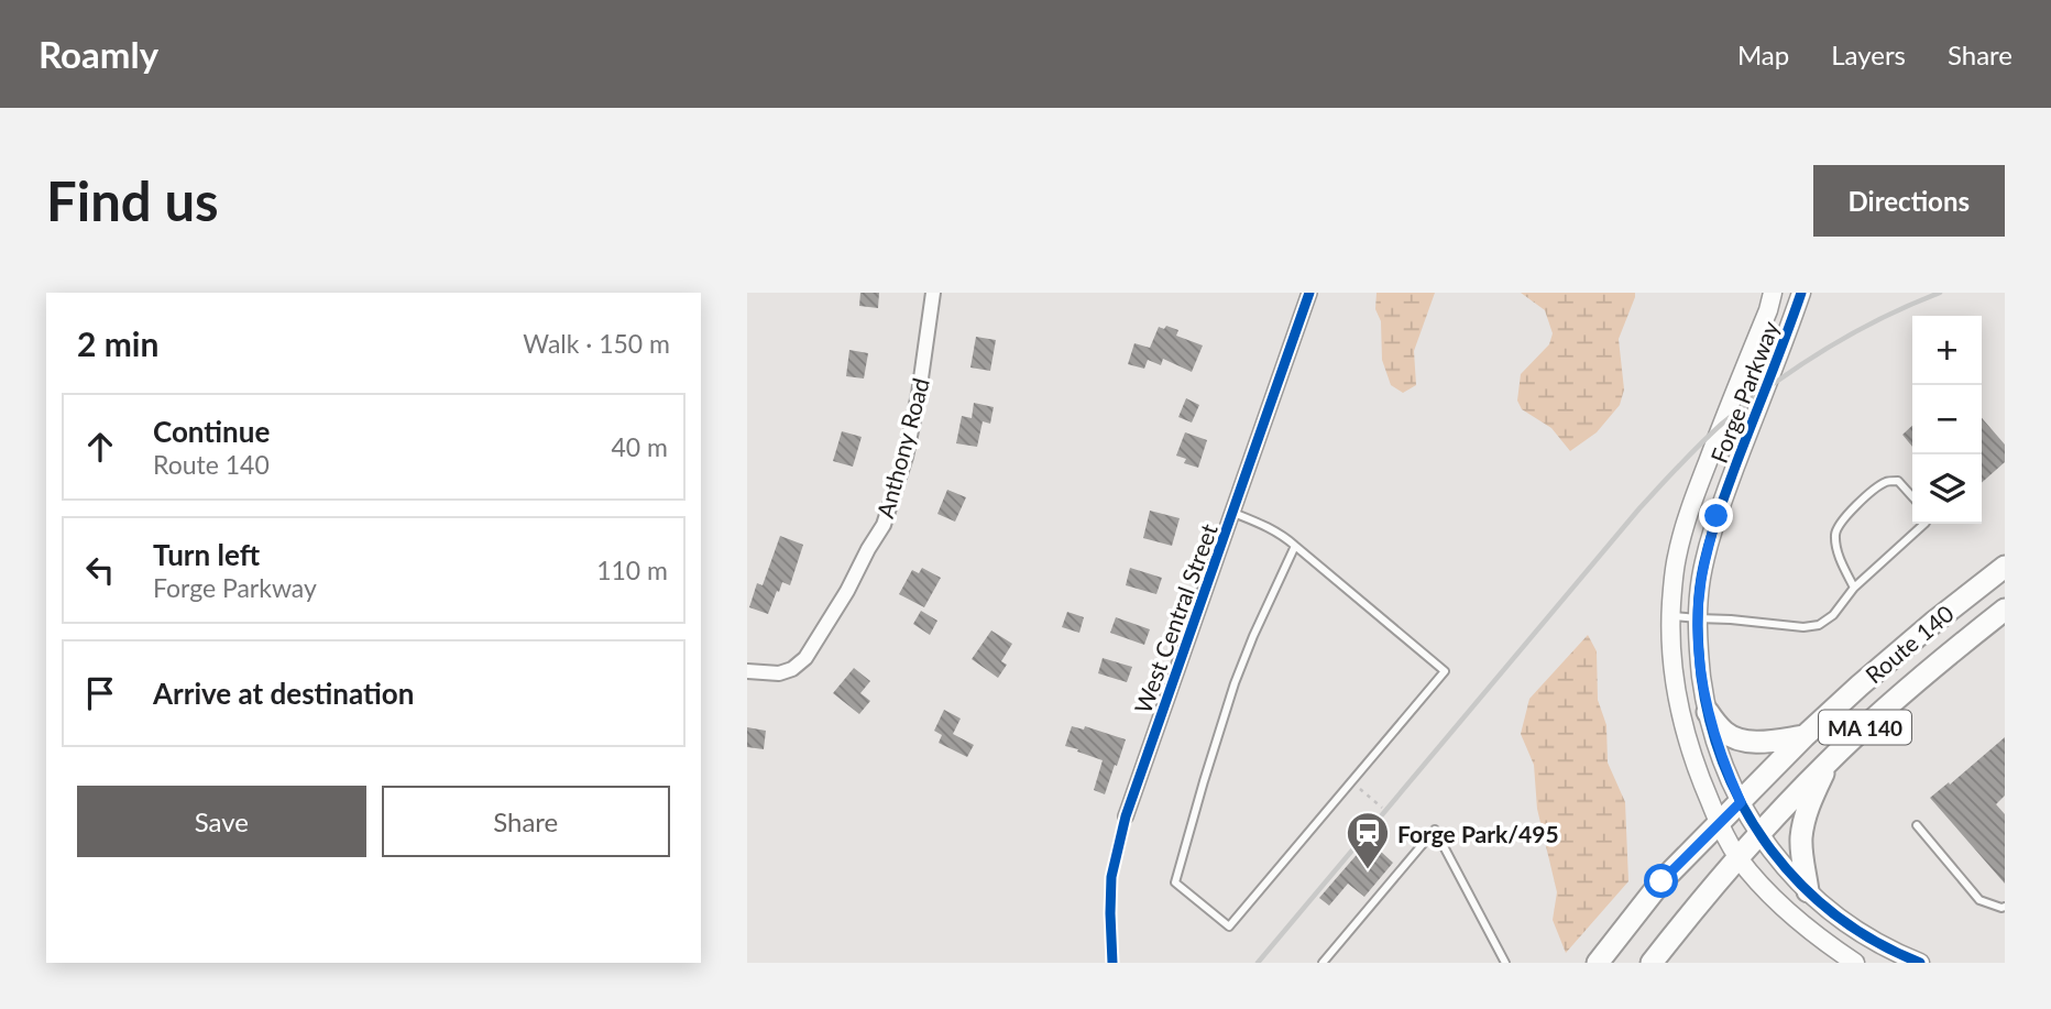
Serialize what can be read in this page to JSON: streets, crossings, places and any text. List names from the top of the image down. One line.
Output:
{"streets":{"main road":["Route 140","MA 140"],"street":["Forge Parkway","Anthony Road","West Central Street"]},"crossings":[["Forge Parkway","Route 140"]],"places":{"station":["Forge Park/495"]},"page":{"header":"Roamly","nav":["Map","Layers","Share"],"buttons":["Directions",["Save","Share"]],"title":"Find us","heading":["2 min","Walk · 150 m"],"map_buttons":["+","−"],"list":[["Continue","Route 140","40 m"],["Turn left","Forge Parkway","110 m"],"Arrive at destination"]}}
